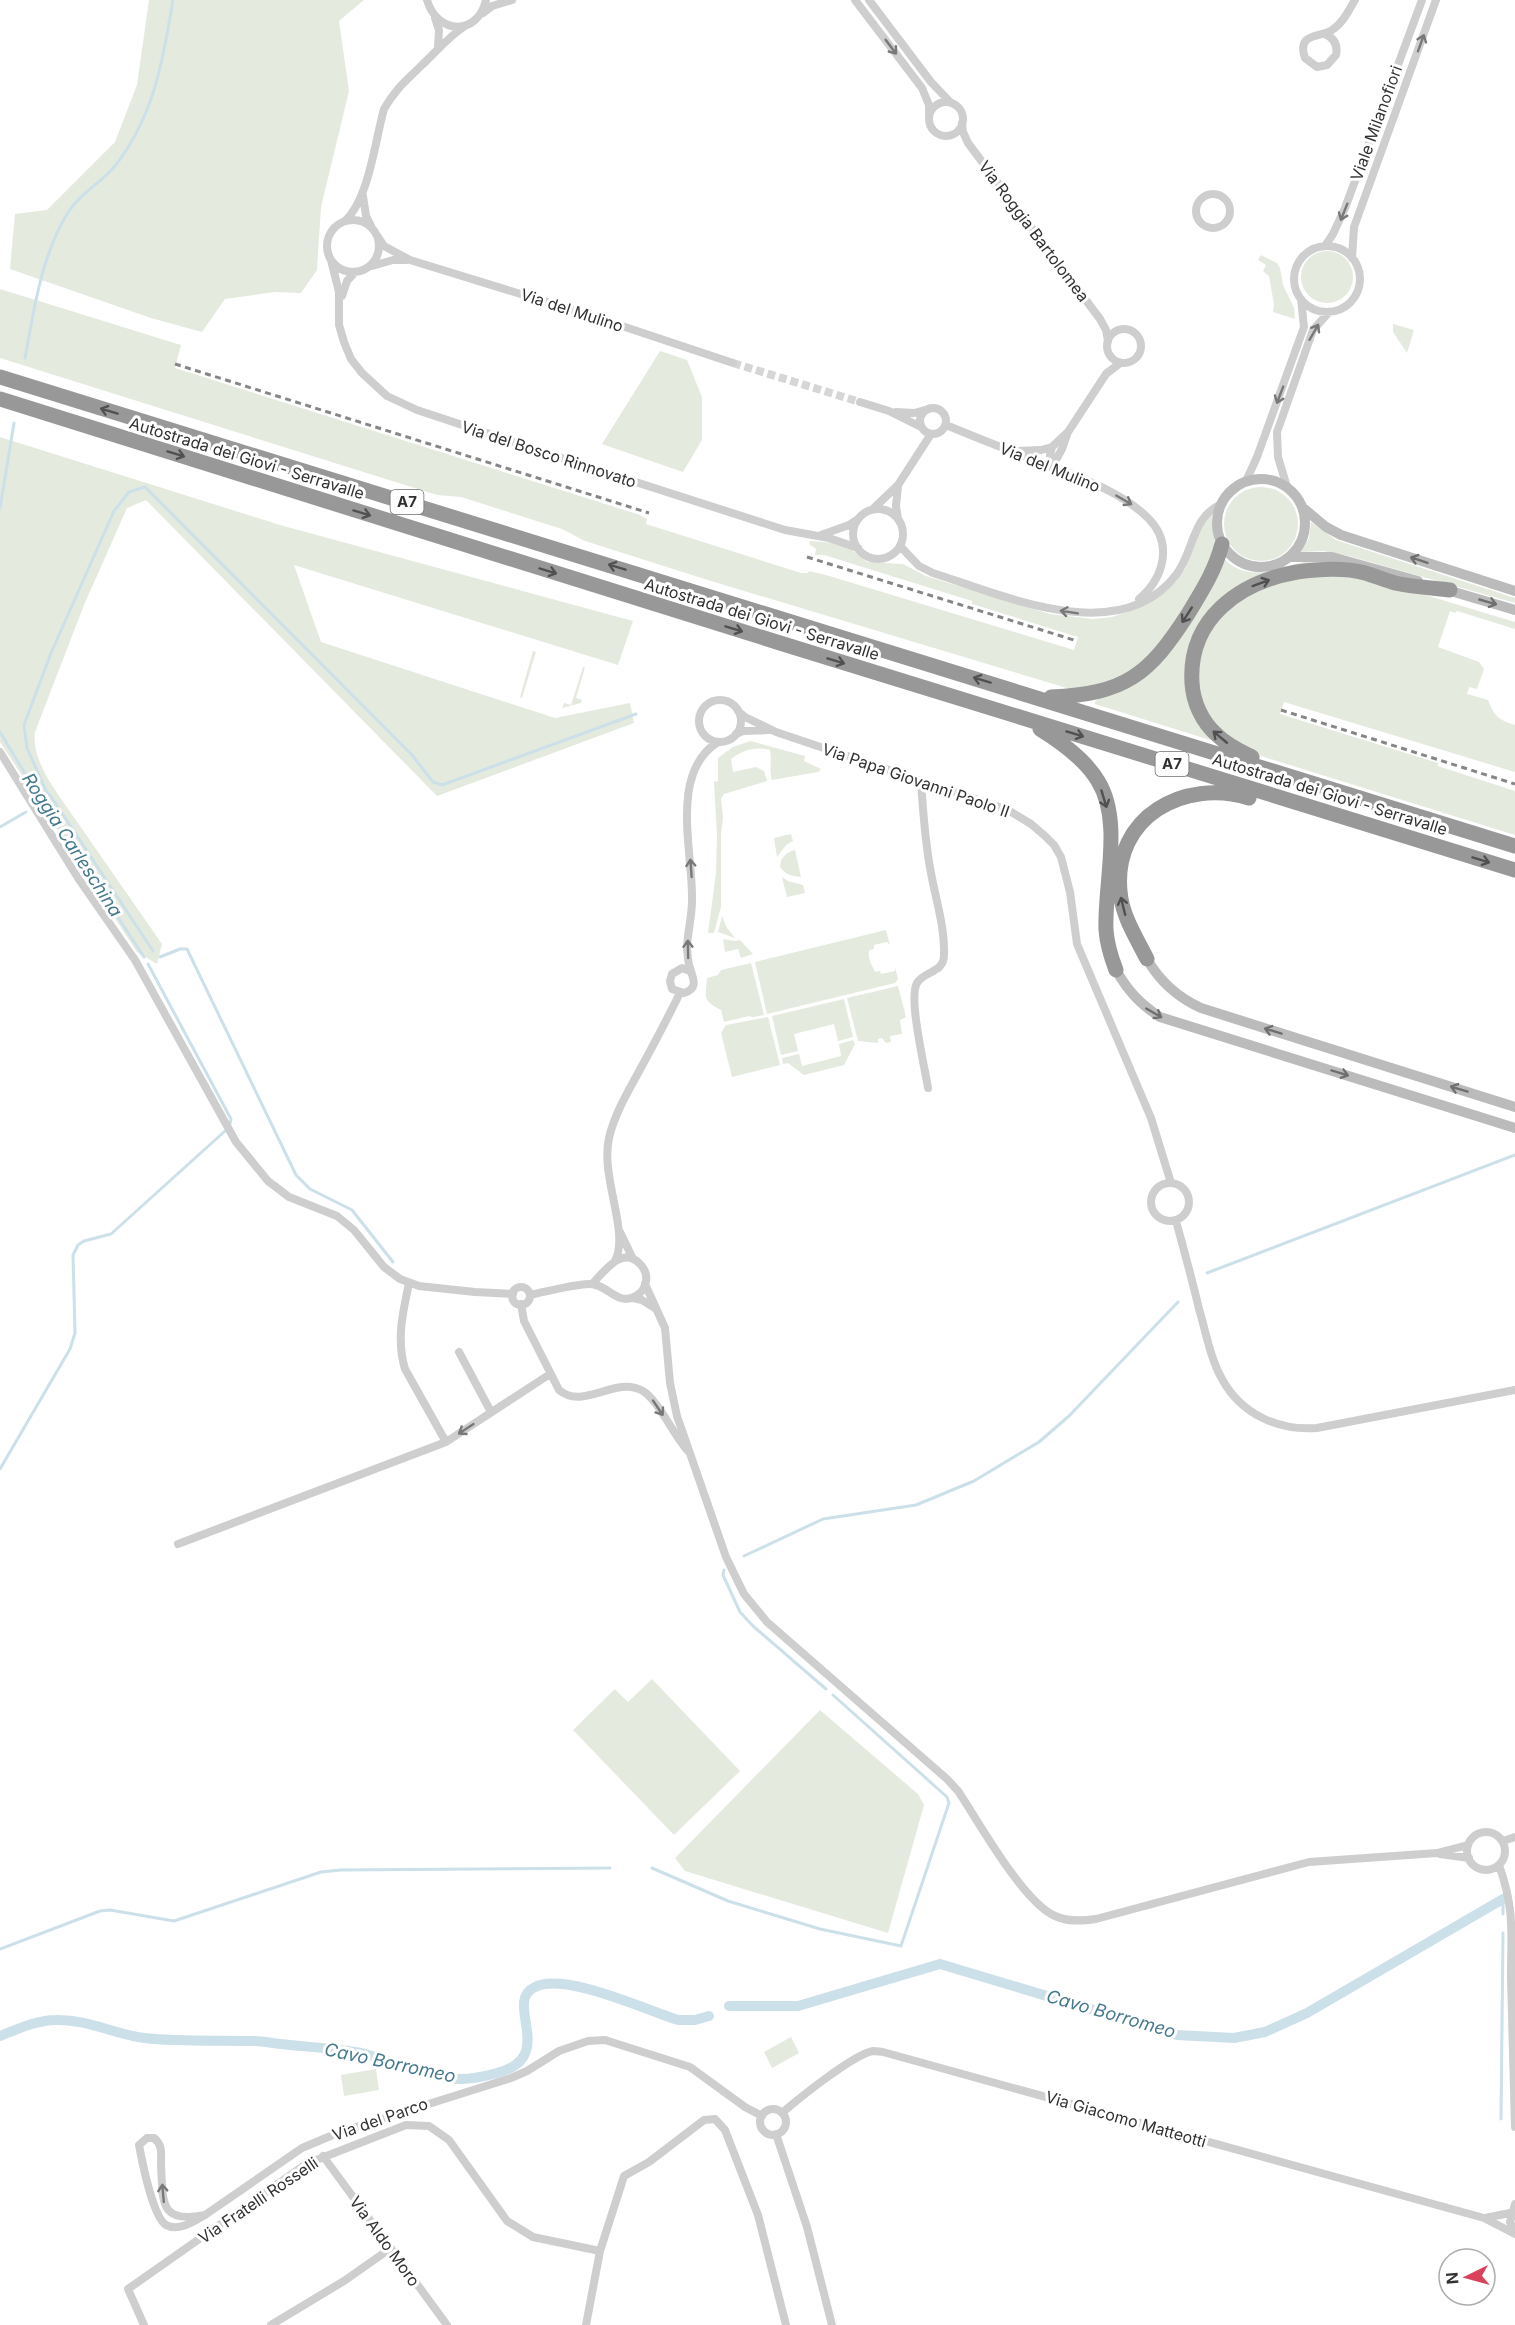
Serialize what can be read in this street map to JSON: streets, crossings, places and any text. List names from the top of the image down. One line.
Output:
{"streets":{"highway":["Autostrada dei Giovi - Serravalle","A7"],"main road":["Viale Milanofiori"],"street":["Via Roggia Bartolomea","Via del Mulino","Via del Bosco Rinnovato","Via Papa Giovanni Paolo II","Via del Parco","Via Giacomo Matteotti","Via Fratelli Rosselli","Via Aldo Moro"]},"crossings":[["Via del Mulino","Via del Bosco Rinnovato"],["Via del Parco","Via Giacomo Matteotti"],["Via Fratelli Rosselli","Via Aldo Moro"]],"water":["Roggia Carleschina","Cavo Borromeo"],"north":"left"}
